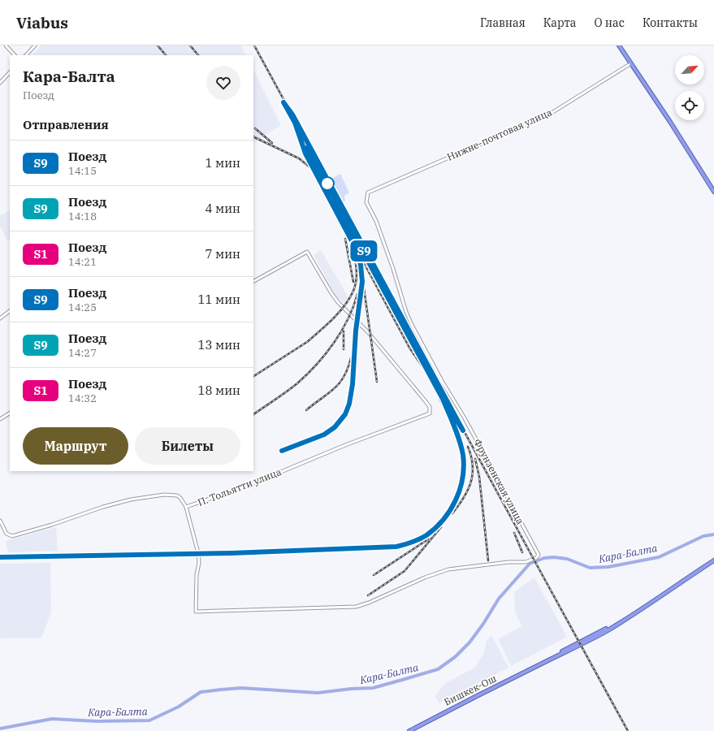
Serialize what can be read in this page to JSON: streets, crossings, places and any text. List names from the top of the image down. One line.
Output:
{"streets":{"highway":["Бишкек-Ош"],"street":["Нижне-почтовая улица","Фрунзенская улица","П. Тольятти улица"]},"crossings":[["Нижне-почтовая улица","Фрунзенская улица"],["Фрунзенская улица","П. Тольятти улица"]],"water":["Кара-Балта"],"north":"top right","page":{"header":"Viabus","nav":["Главная","Карта","О нас","Контакты"],"on_map":"S9","heading":[["Кара-Балта","Поезд"],"Отправления"],"list":[{"mark":"S9","name":"Поезд","note":"14:15","value":"1 мин"},{"mark":"S9","name":"Поезд","note":"14:18","value":"4 мин"},{"mark":"S1","name":"Поезд","note":"14:21","value":"7 мин"},{"mark":"S9","name":"Поезд","note":"14:25","value":"11 мин"},{"mark":"S9","name":"Поезд","note":"14:27","value":"13 мин"},{"mark":"S1","name":"Поезд","note":"14:32","value":"18 мин"}],"buttons":["Маршрут","Билеты"]}}
